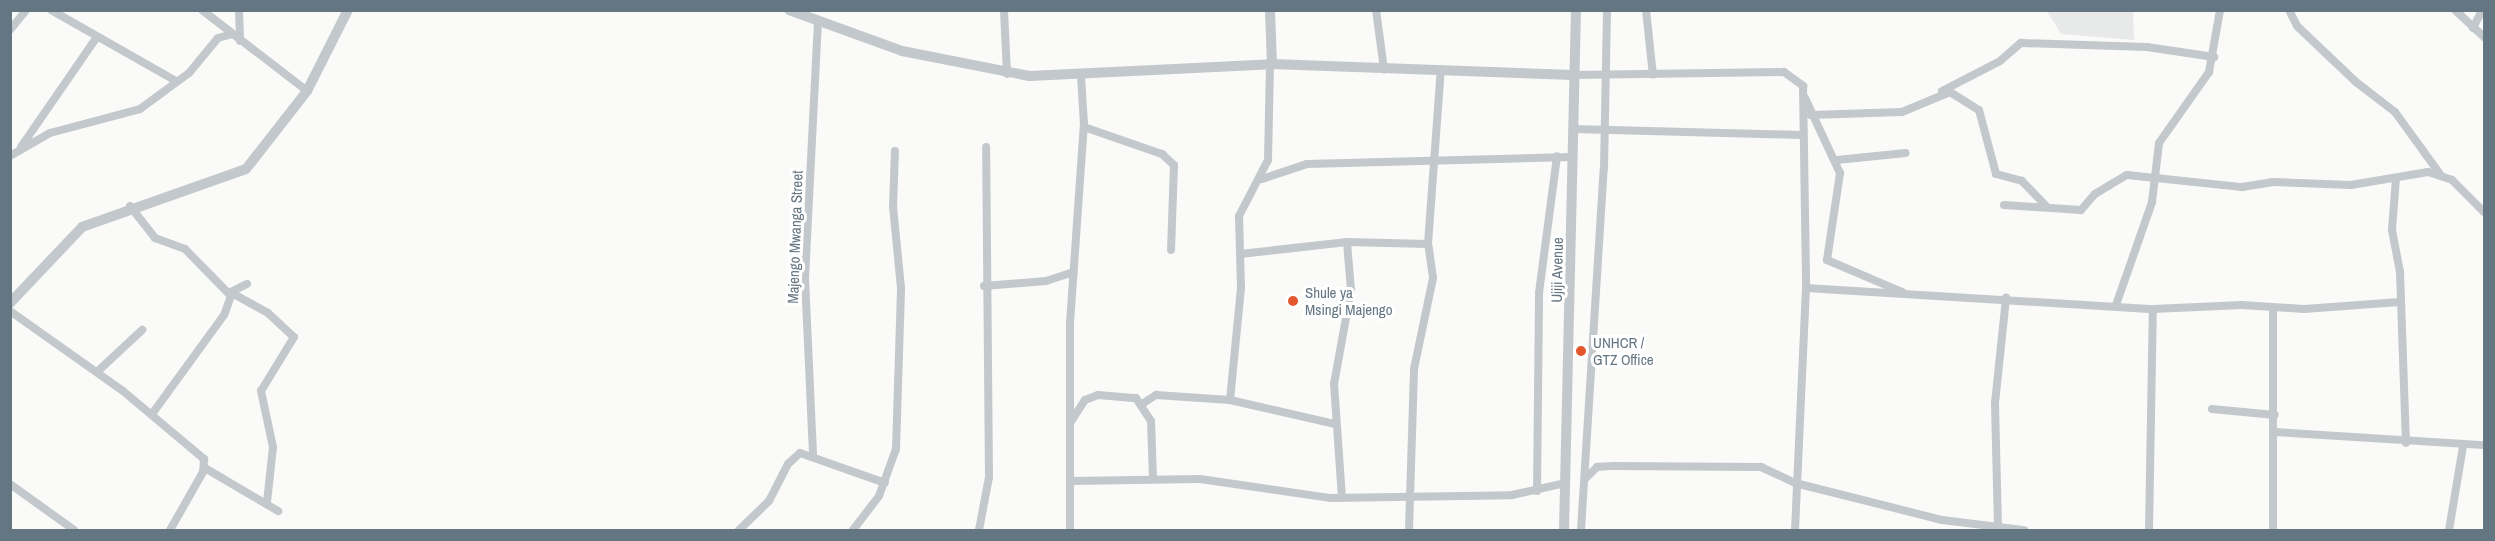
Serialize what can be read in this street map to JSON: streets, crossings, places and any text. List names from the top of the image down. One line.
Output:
{"streets":{"street":["Majengo Mwanga Street","Ujiji Avenue"]},"places":["Shule ya Msingi Majengo","UNHCR / GTZ Office"]}
